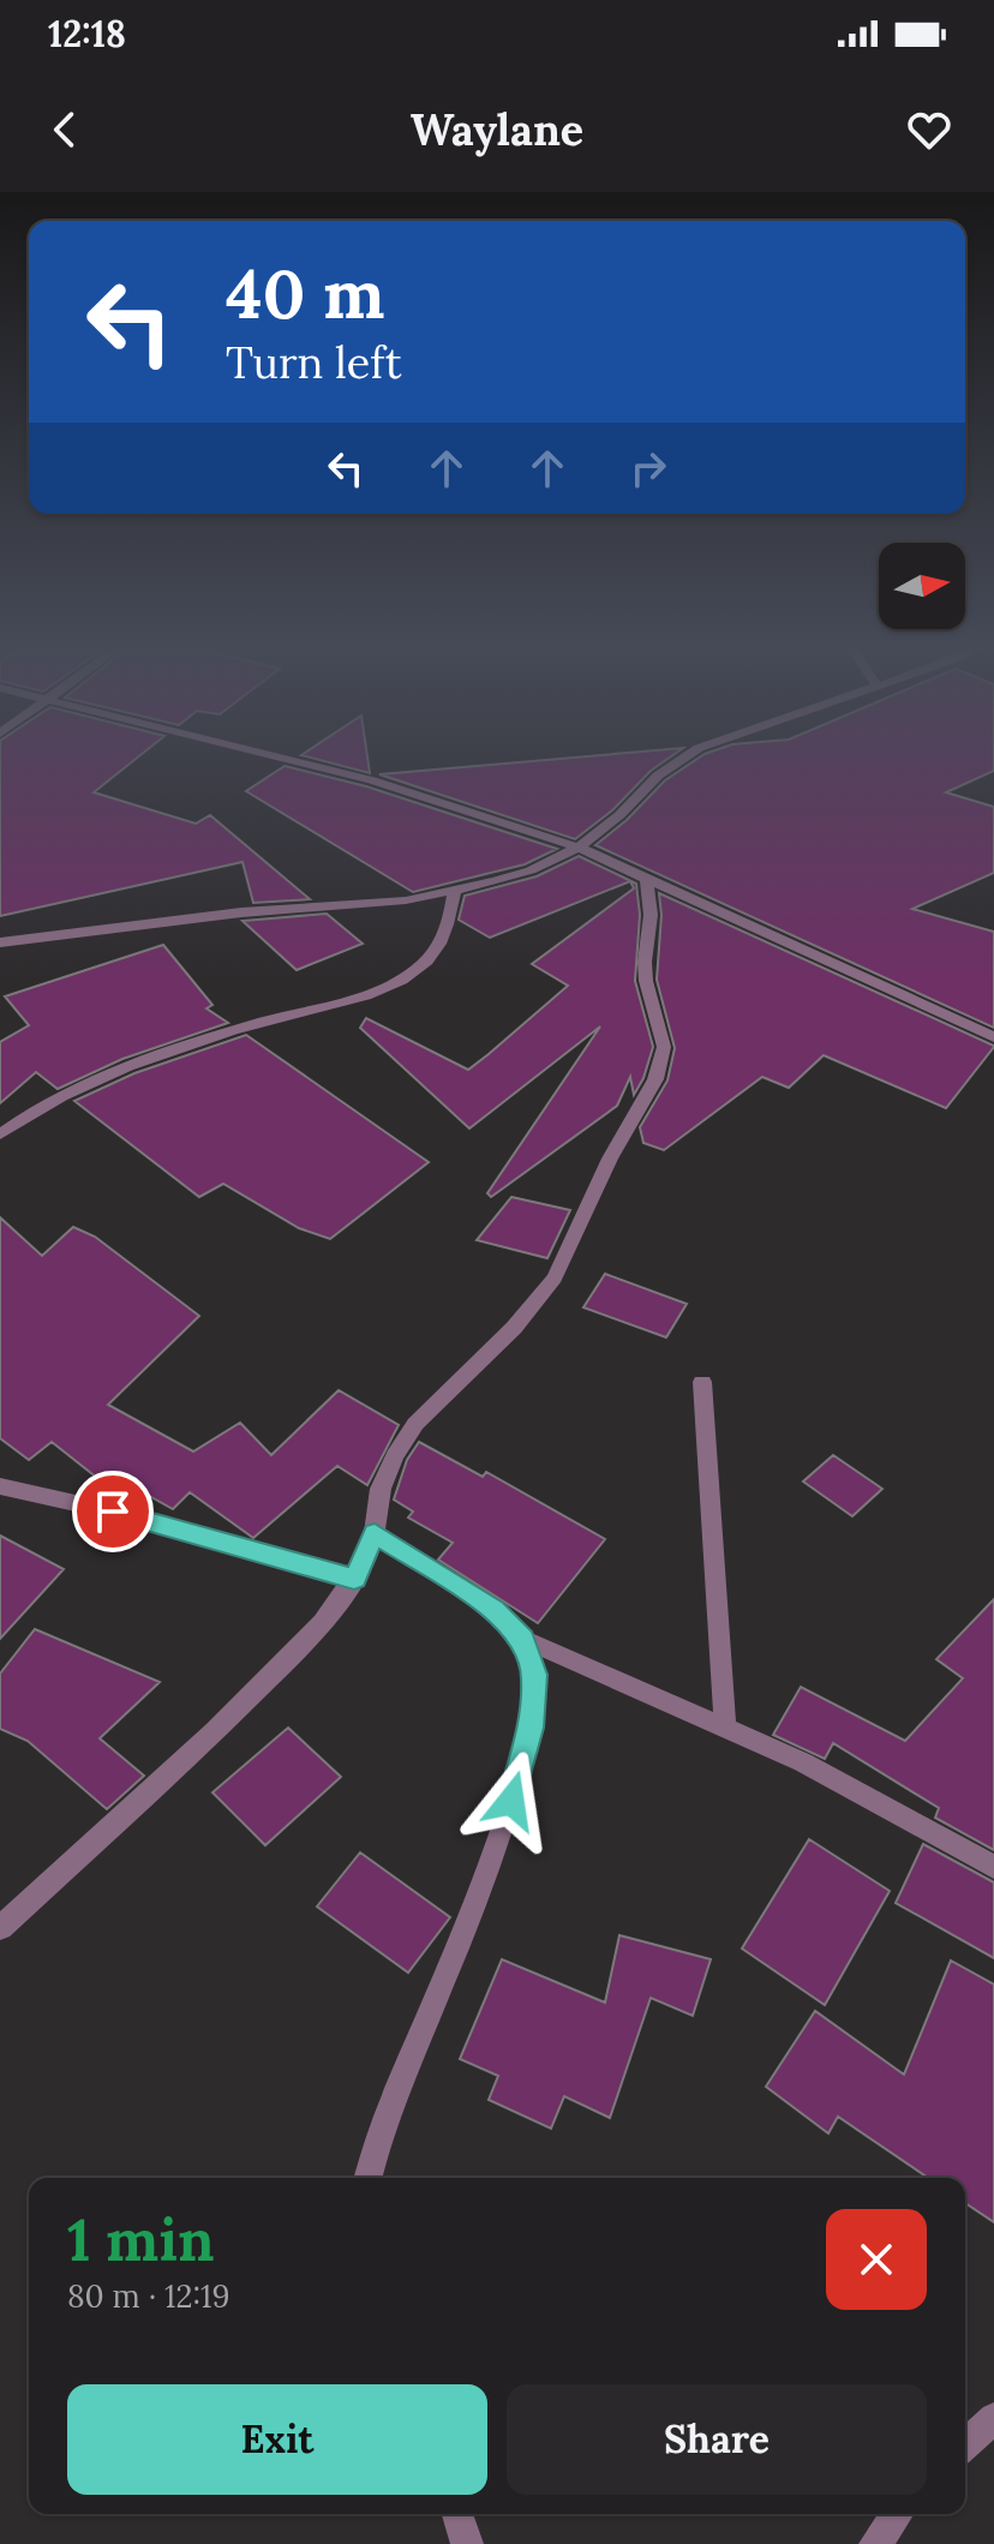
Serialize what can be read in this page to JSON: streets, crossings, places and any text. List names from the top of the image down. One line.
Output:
{"north":"right","page":{"status":"12:18","header":"Waylane","turn":["40 m","Turn left"],"heading":["1 min","80 m · 12:19"],"buttons":["Exit","Share"]}}
